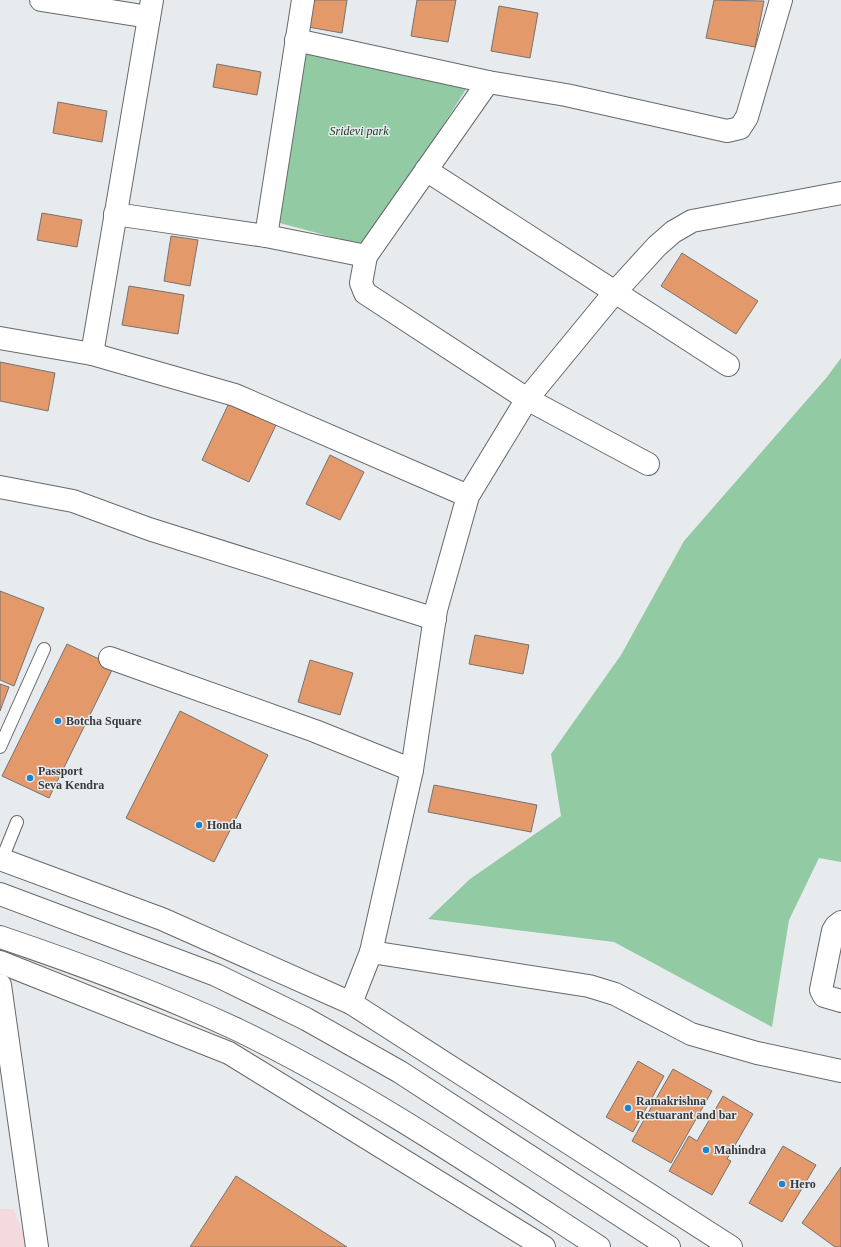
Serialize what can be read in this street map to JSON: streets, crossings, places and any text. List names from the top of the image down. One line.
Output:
{"parks":["Sridevi park"],"places":["Botcha Square","Passport Seva Kendra","Honda","Ramakrishna Restuarant and bar","Mahindra","Hero"]}
